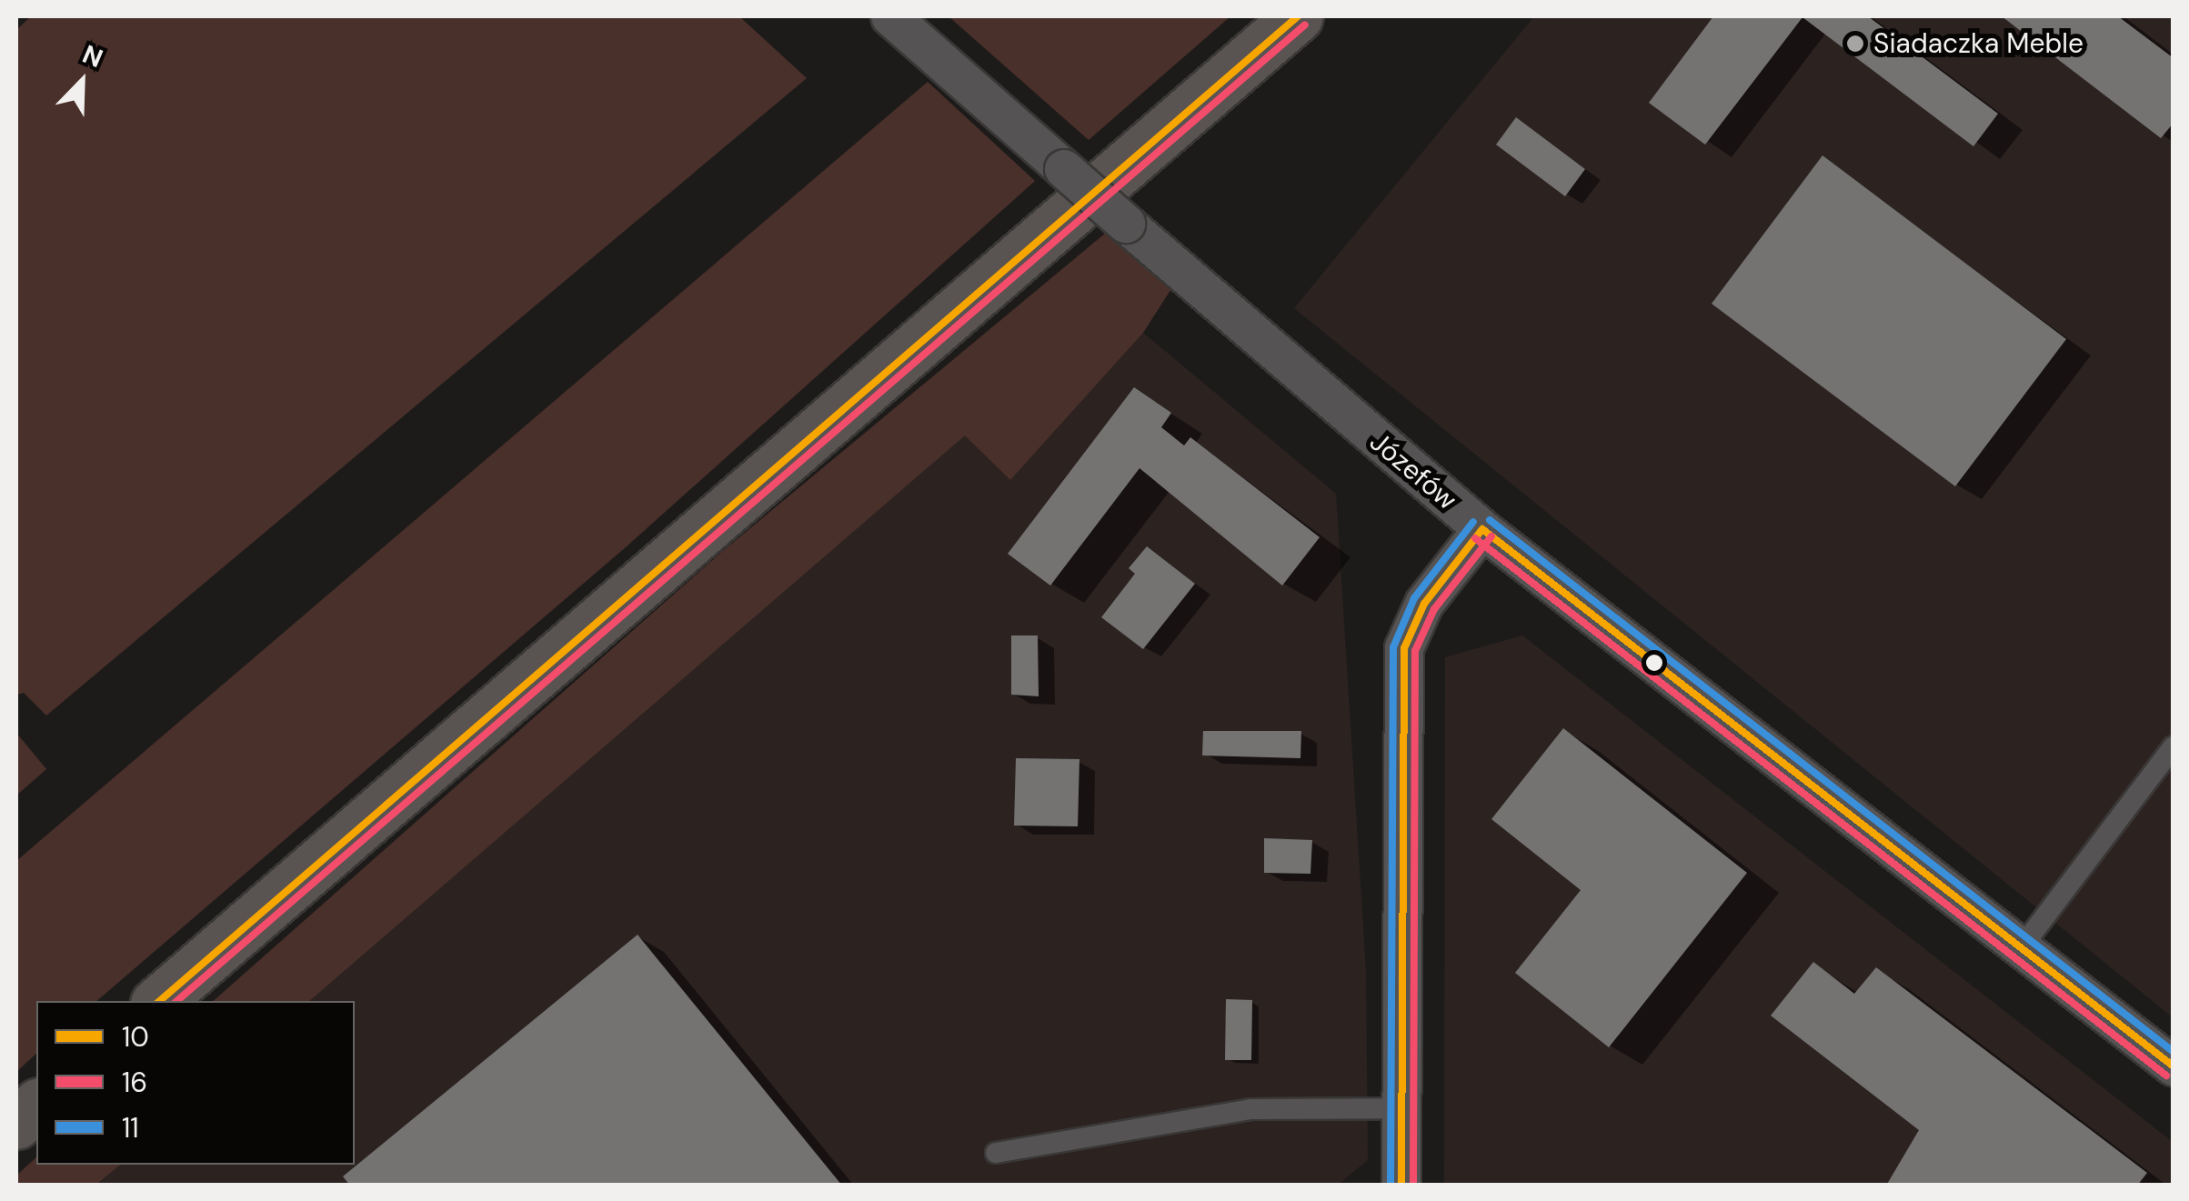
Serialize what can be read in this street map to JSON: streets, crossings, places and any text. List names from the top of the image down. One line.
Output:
{"streets":{"street":["Józefów"]},"places":["Siadaczka Meble"],"lines":["transit line 10","transit line 16","transit line 11"],"legend":["10","16","11"],"north":"top right"}
